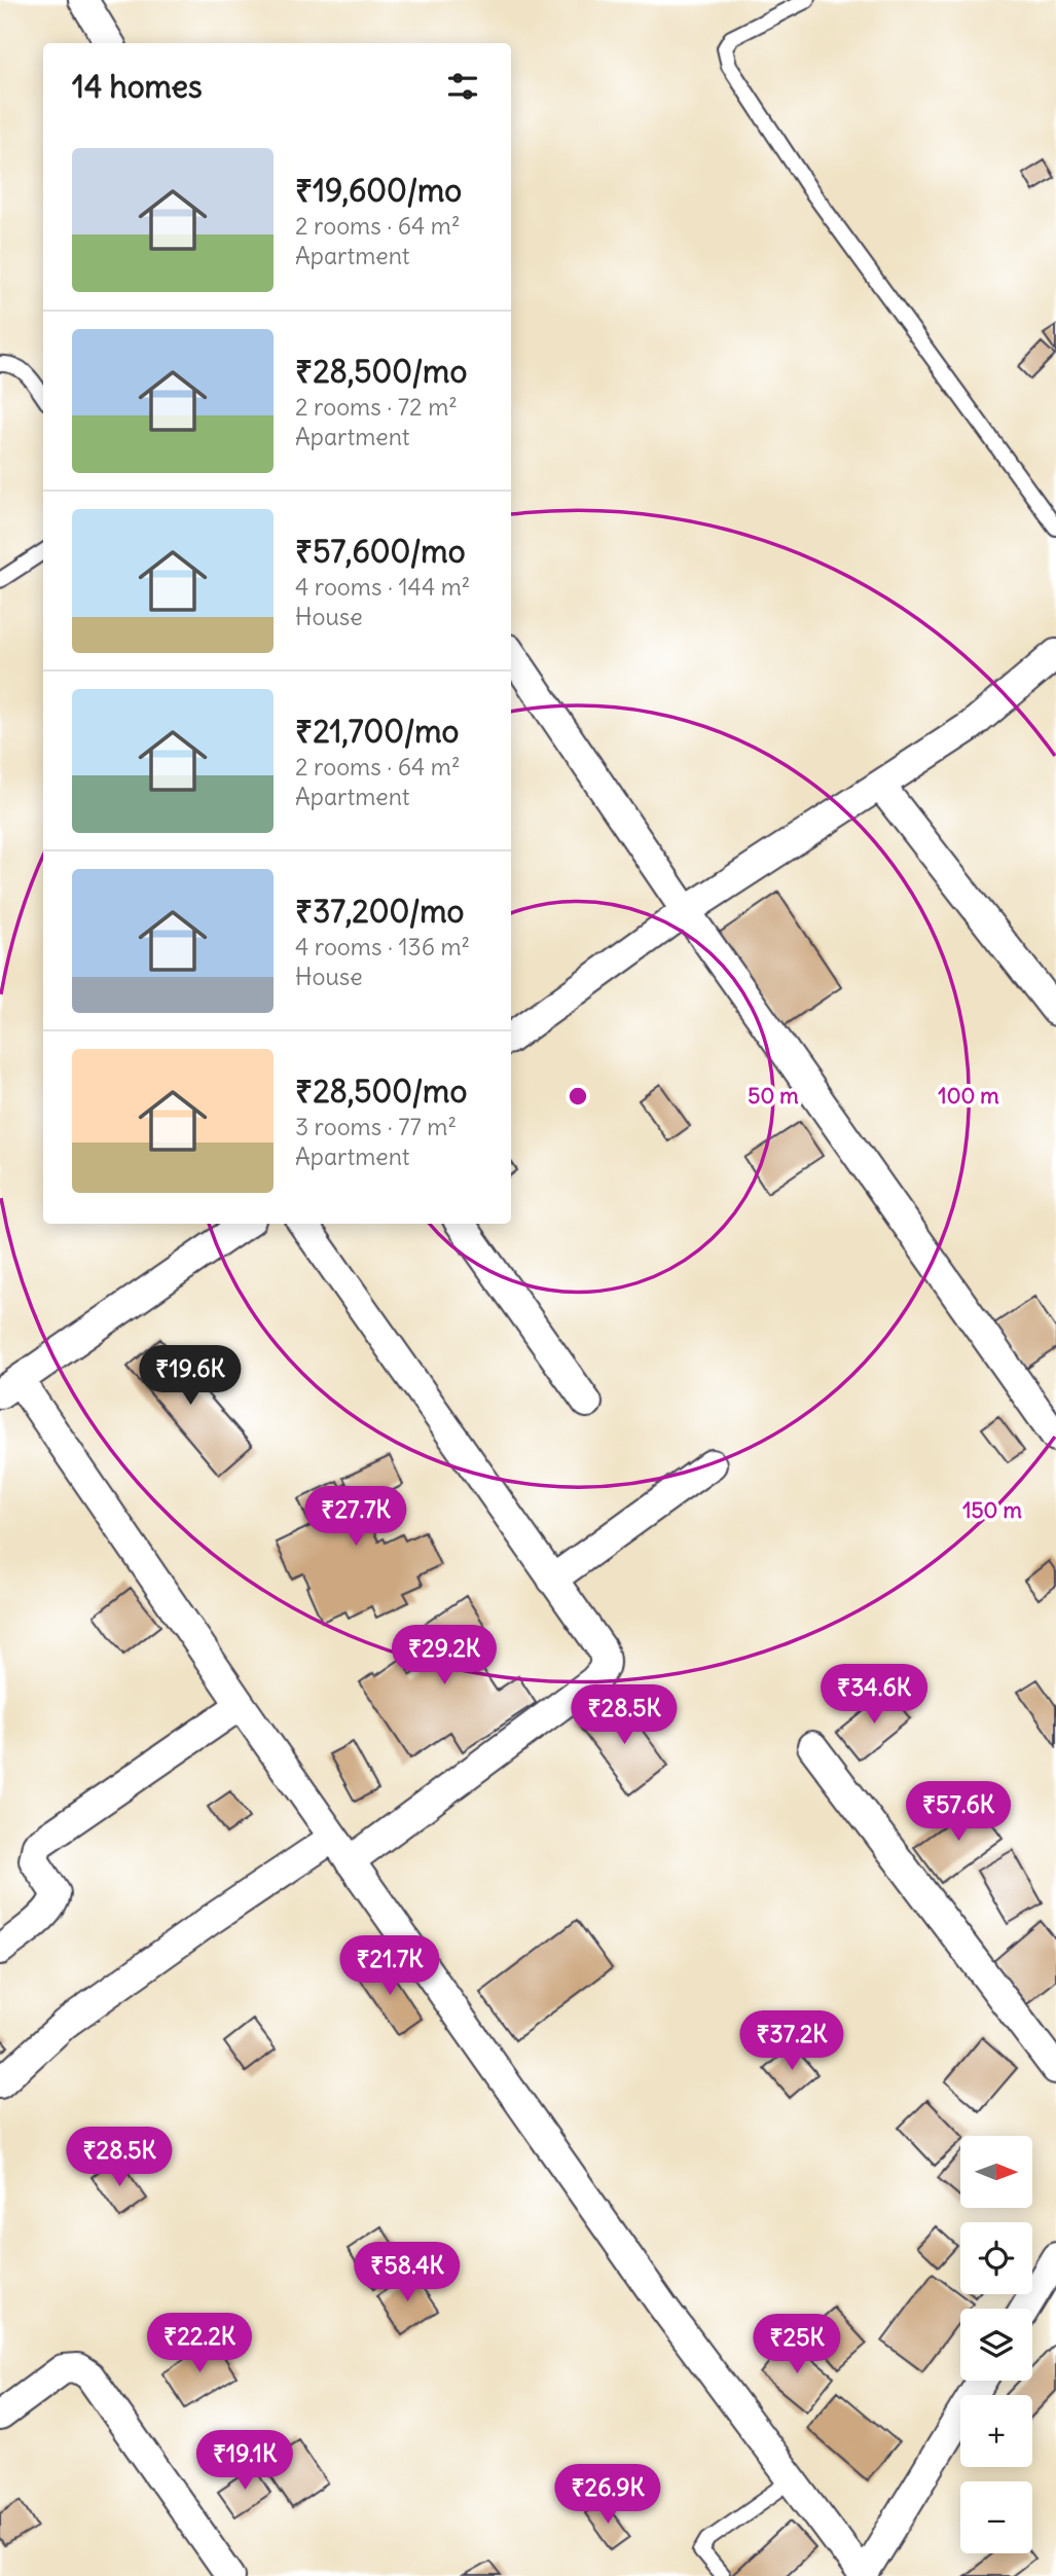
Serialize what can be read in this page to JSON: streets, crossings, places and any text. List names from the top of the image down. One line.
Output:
{"north":"right","page":{"heading":"14 homes","list":[{"name":"₹19,600/mo","note":"2 rooms · 64 m² · Apartment"},{"name":"₹28,500/mo","note":"2 rooms · 72 m² · Apartment"},{"name":"₹57,600/mo","note":"4 rooms · 144 m² · House"},{"name":"₹21,700/mo","note":"2 rooms · 64 m² · Apartment"},{"name":"₹37,200/mo","note":"4 rooms · 136 m² · House"},{"name":"₹28,500/mo","note":"3 rooms · 77 m² · Apartment"}],"price":["₹19.6K","₹27.7K","₹29.2K","₹34.6K","₹28.5K","₹57.6K","₹21.7K","₹37.2K","₹28.5K","₹58.4K","₹22.2K","₹25K","₹19.1K","₹26.9K"],"map_buttons":["+","−"]},"rings":["50 m","100 m","150 m"]}
